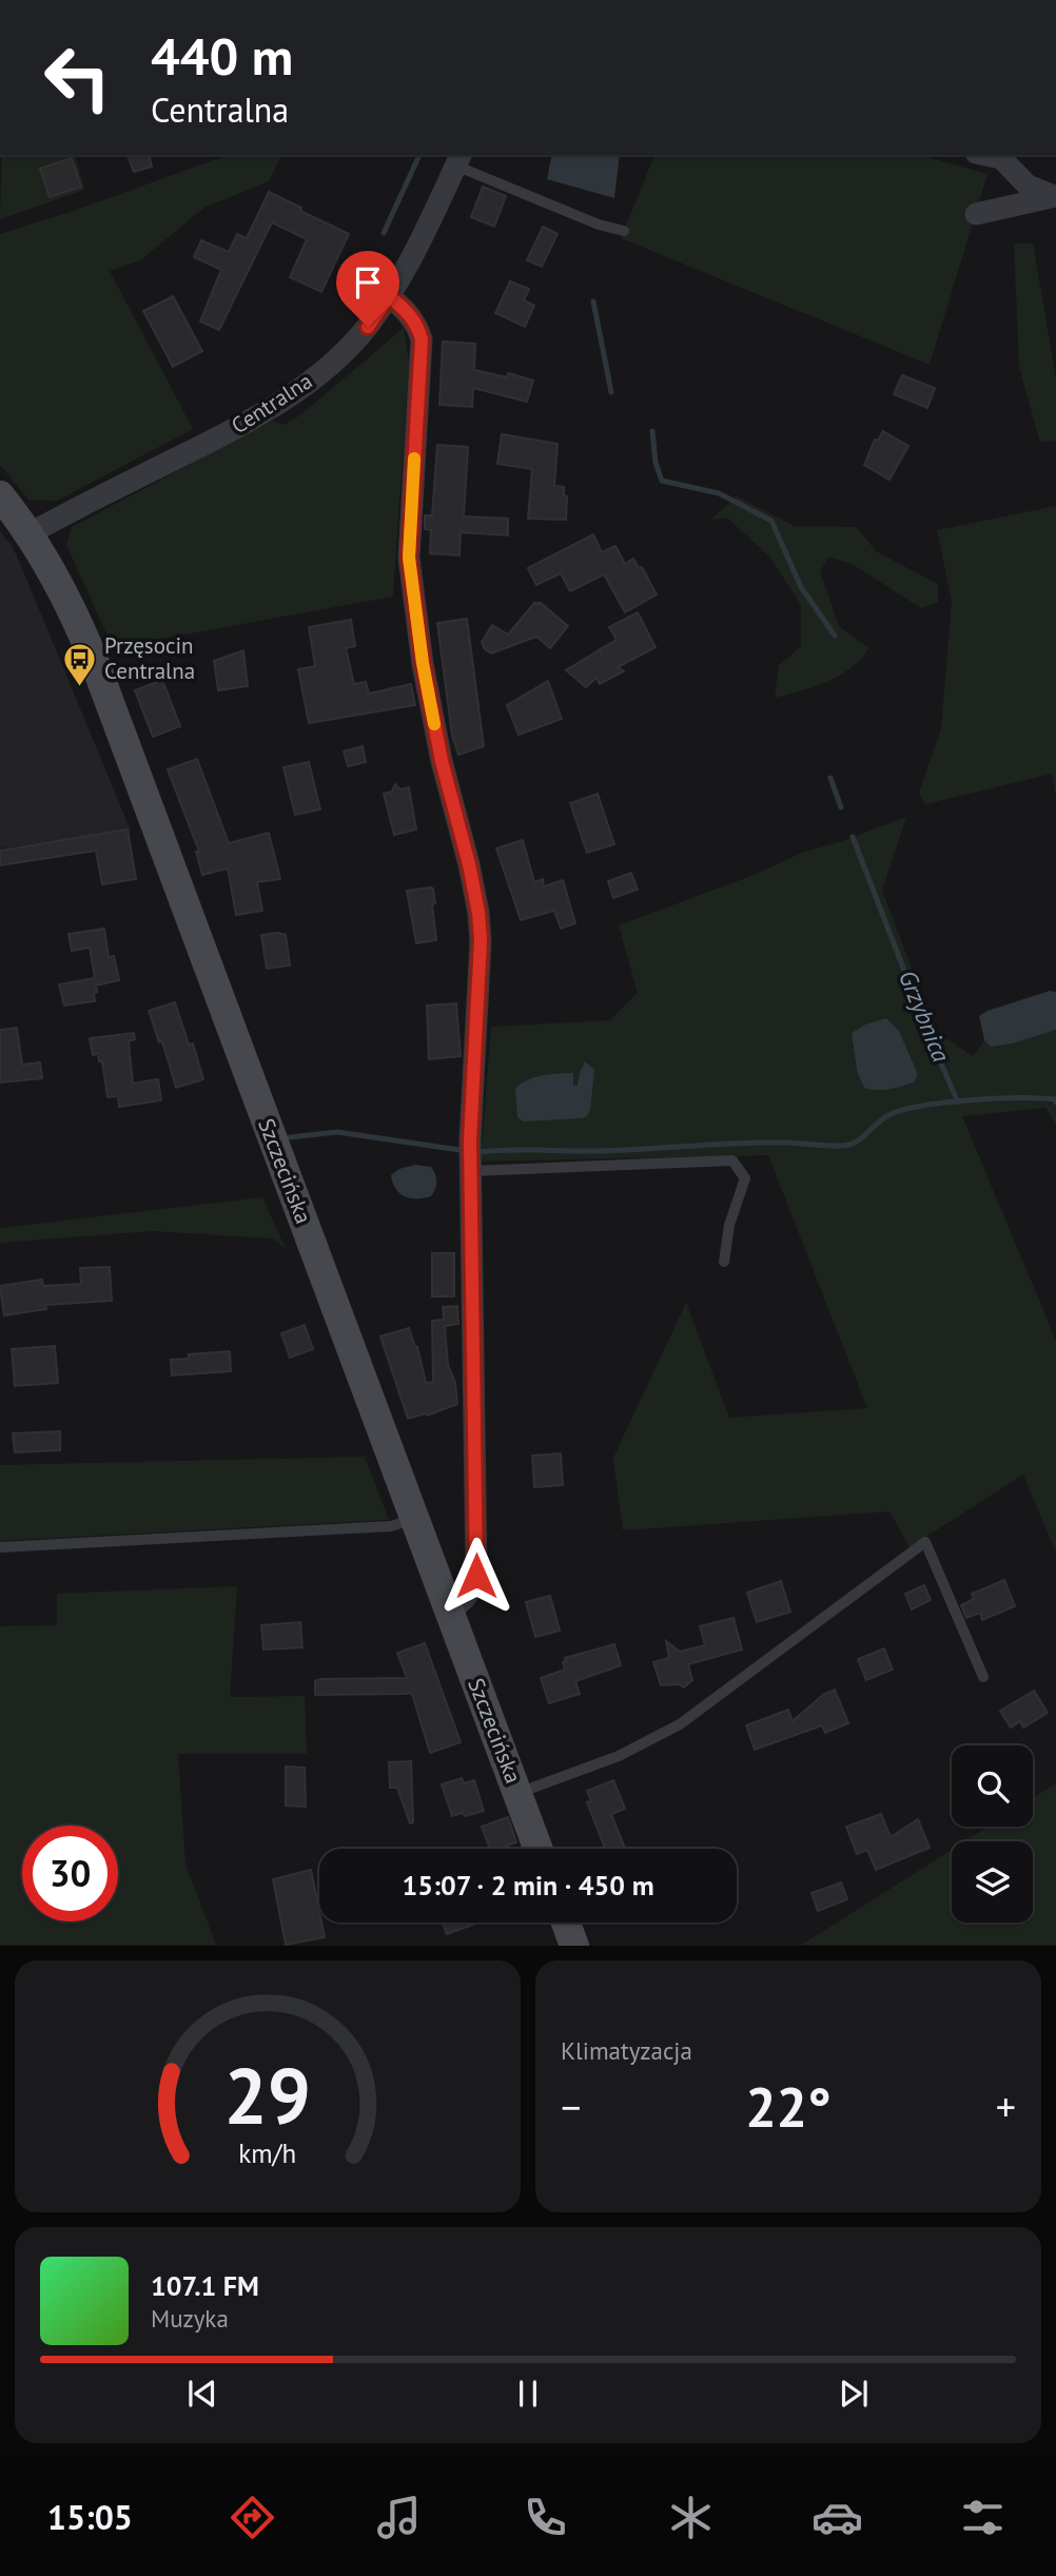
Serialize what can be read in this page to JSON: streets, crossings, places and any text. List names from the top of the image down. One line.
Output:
{"streets":{"street":["Centralna","Szczecińska"]},"crossings":[["Centralna","Szczecińska"]],"water":["Grzybnica"],"places":{"bus stop":["Przęsocin Centralna"]},"page":{"turn":["440 m","Centralna"],"limit":"30","trip":"15:07 · 2 min · 450 m","tile":"Klimatyzacja","heat":["−","22°","+"],"song":["107.1 FM","Muzyka"],"tabs":"15:05","gauge":["29","km/h"]}}
